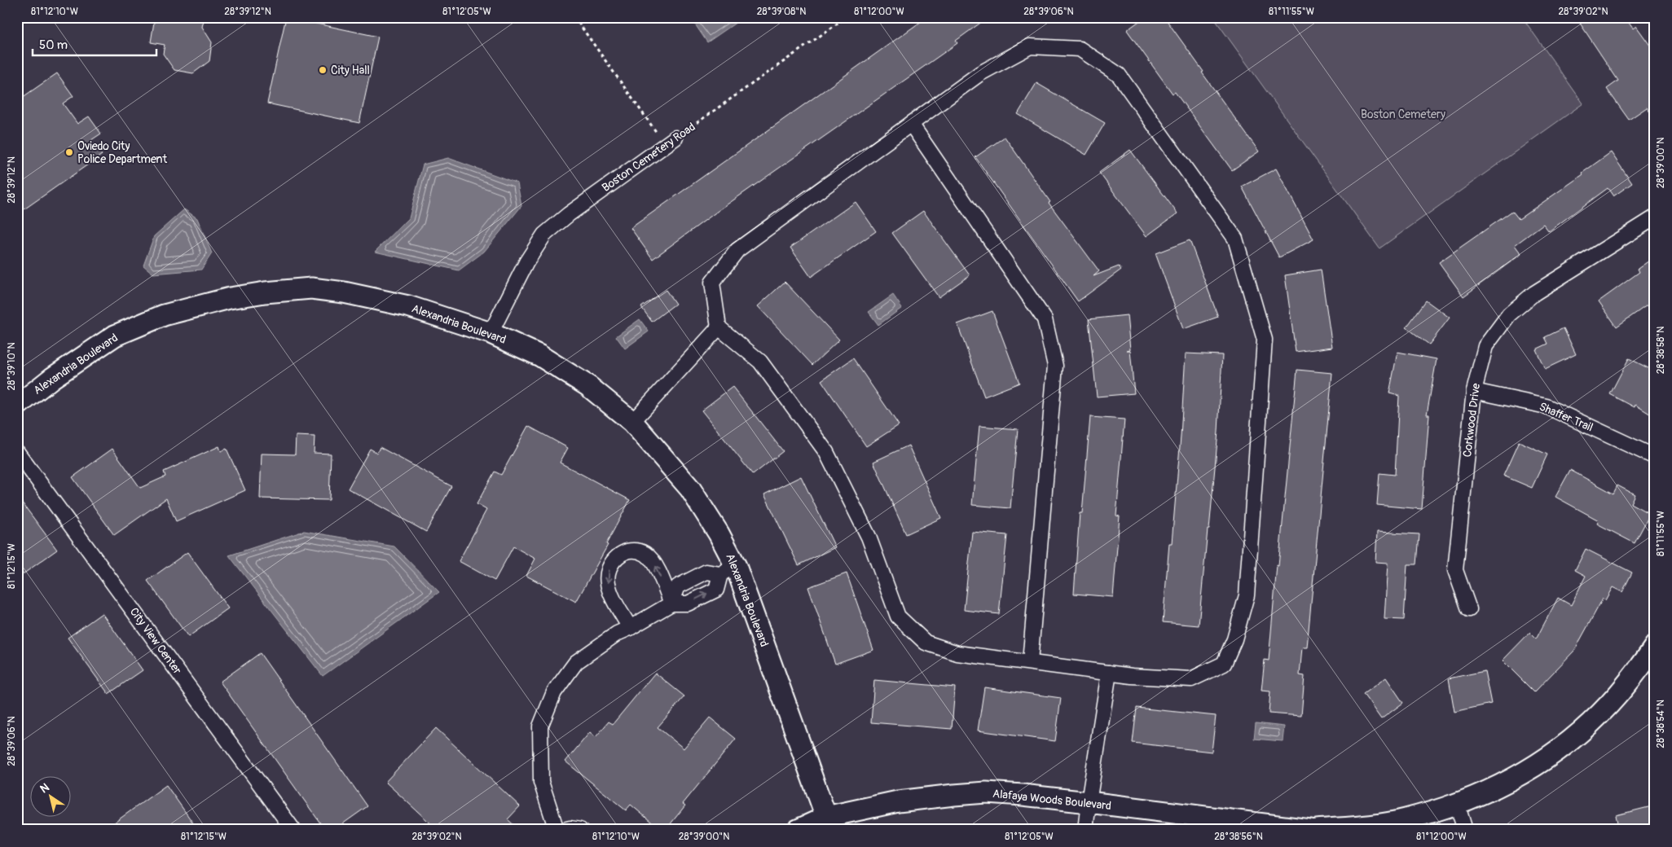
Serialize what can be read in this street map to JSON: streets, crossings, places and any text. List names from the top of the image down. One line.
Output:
{"streets":{"street":["Boston Cemetery Road","Alexandria Boulevard","Shaffer Trail","Corkwood Drive","City View Center","Alafaya Woods Boulevard"]},"crossings":[["Boston Cemetery Road","Alexandria Boulevard"],["Alexandria Boulevard","Alafaya Woods Boulevard"],["Shaffer Trail","Corkwood Drive"]],"parks":["Boston Cemetery"],"places":["City Hall","Oviedo City Police Department"],"scale_bar":"50 m","north":"top left","coordinates":["81°12'10\"W","28°39'12\"N","81°12'05\"W","28°39'08\"N","81°12'00\"W","28°39'06\"N","81°11'55\"W","28°39'02\"N","28°39'00\"N","28°38'58\"N","28°39'10\"N","81°12'15\"W","28°38'54\"N","28°38'56\"N"]}
